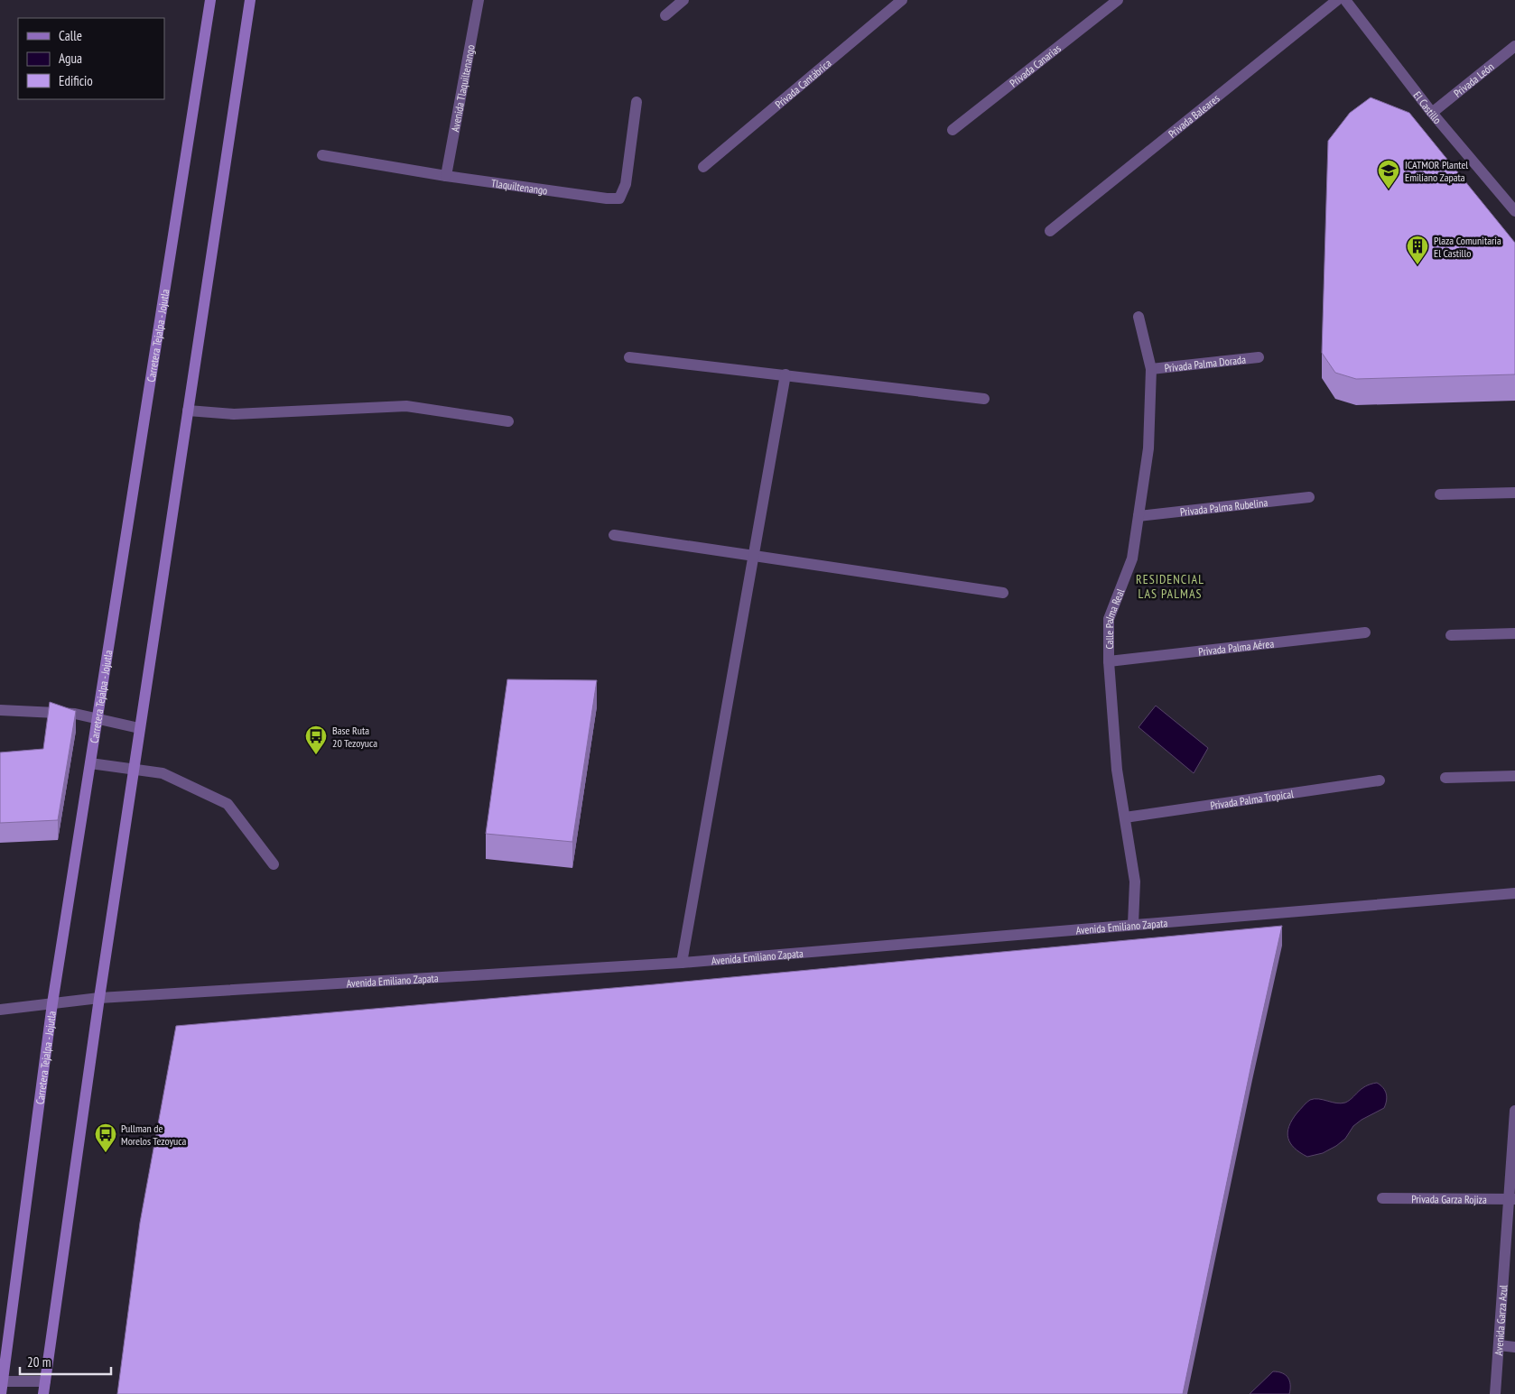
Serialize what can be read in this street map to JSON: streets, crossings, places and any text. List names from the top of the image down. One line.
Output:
{"streets":{"main road":["Carretera Tejalpa - Jojutla"],"street":["Privada Canarias","Privada León","Privada Cantábrica","Avenida Tlaquiltenango","El Castillo","Privada Baleares","Tlaquiltenango","Privada Palma Dorada","Privada Palma Rubelina","Calle Palma Real","Privada Palma Aérea","Privada Palma Tropical","Avenida Emiliano Zapata","Privada Garza Rojiza","Avenida Garza Azul"]},"crossings":[["Privada León","El Castillo"],["Avenida Tlaquiltenango","Tlaquiltenango"],["Carretera Tejalpa - Jojutla","Avenida Emiliano Zapata"],["Privada Palma Dorada","Calle Palma Real"],["Privada Palma Rubelina","Calle Palma Real"],["Calle Palma Real","Privada Palma Aérea"],["Calle Palma Real","Privada Palma Tropical"],["Calle Palma Real","Avenida Emiliano Zapata"],["Privada Garza Rojiza","Avenida Garza Azul"]],"districts":["RESIDENCIAL LAS PALMAS"],"places":{"school or university":["ICATMOR Plantel Emiliano Zapata"],"building":["Plaza Comunitaria El Castillo"],"bus stop":["Base Ruta 20 Tezoyuca","Pullman de Morelos Tezoyuca"]},"legend":["Calle","Agua","Edificio"],"scale_bar":"20 m"}
